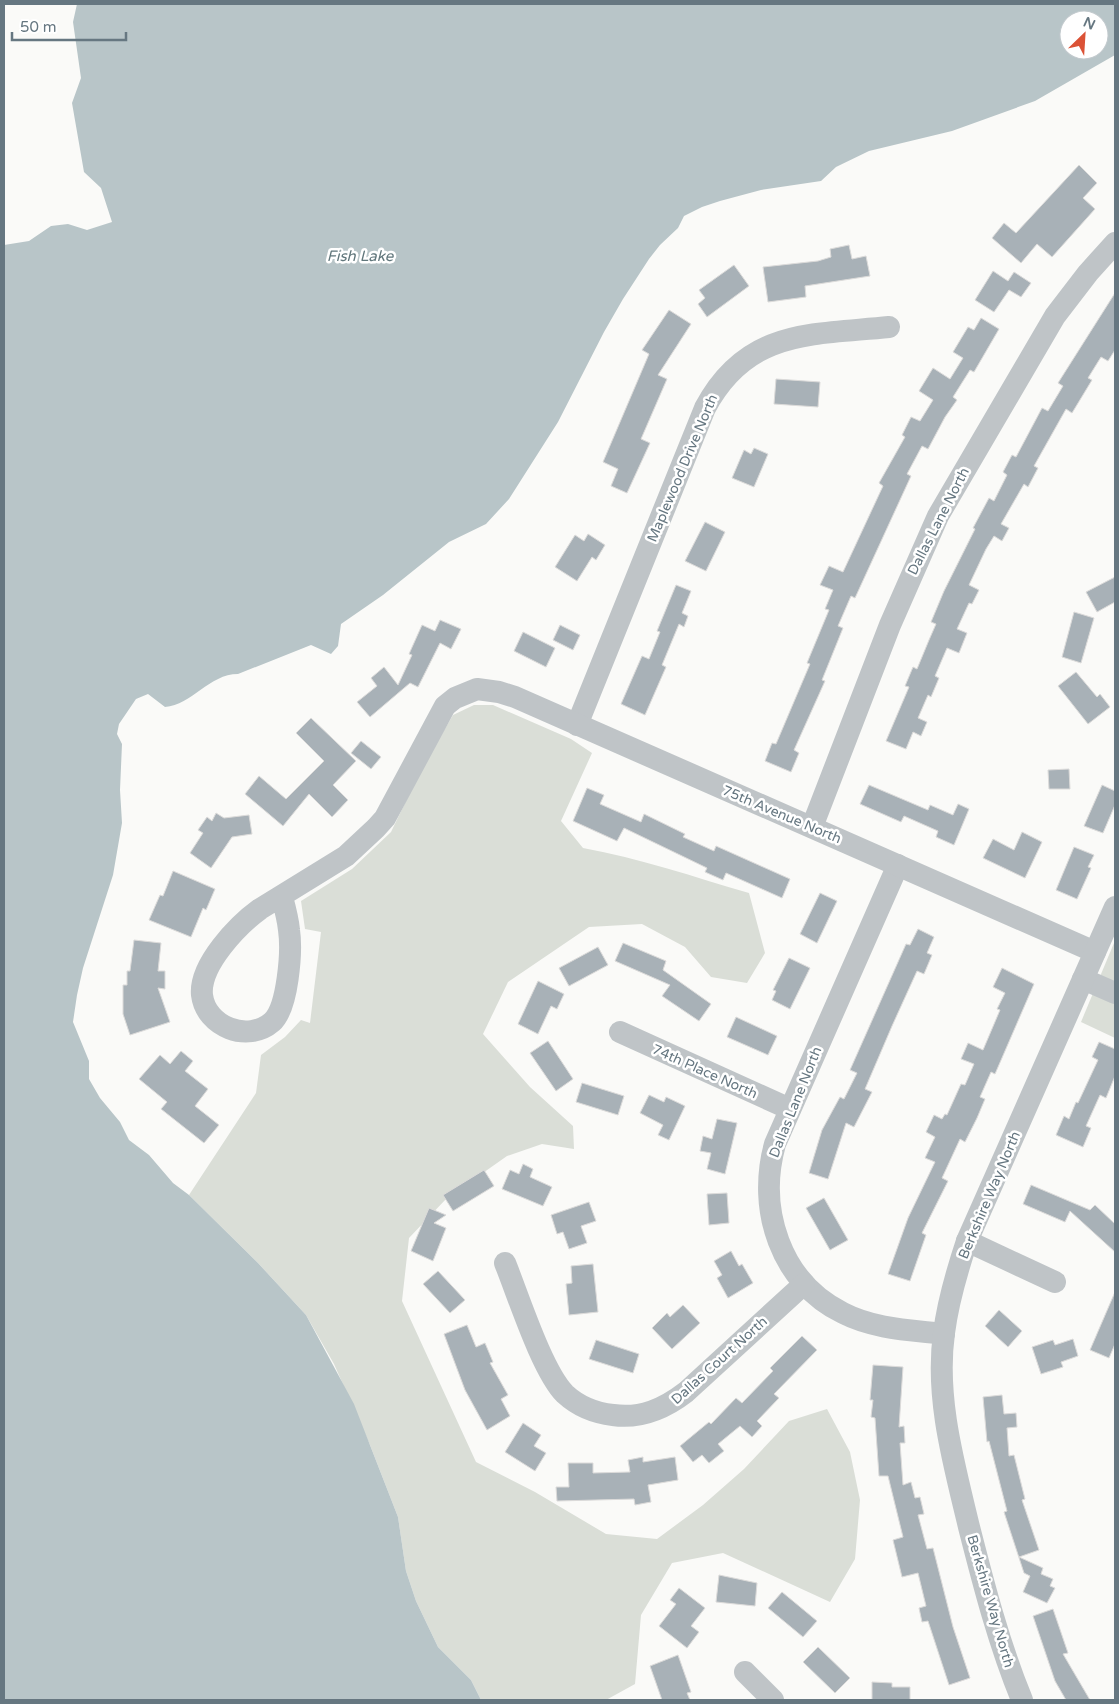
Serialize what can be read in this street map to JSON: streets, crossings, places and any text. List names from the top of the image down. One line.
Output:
{"streets":{"street":["Maplewood Drive North","Dallas Lane North","75th Avenue North","74th Place North","Berkshire Way North","Dallas Court North"]},"crossings":[["Maplewood Drive North","75th Avenue North"],["Dallas Lane North","75th Avenue North"],["Dallas Lane North","74th Place North"],["Dallas Lane North","Berkshire Way North"],["Dallas Lane North","Dallas Court North"],["75th Avenue North","Berkshire Way North"]],"water":["Fish Lake"],"scale_bar":"50 m","north":"top right"}
